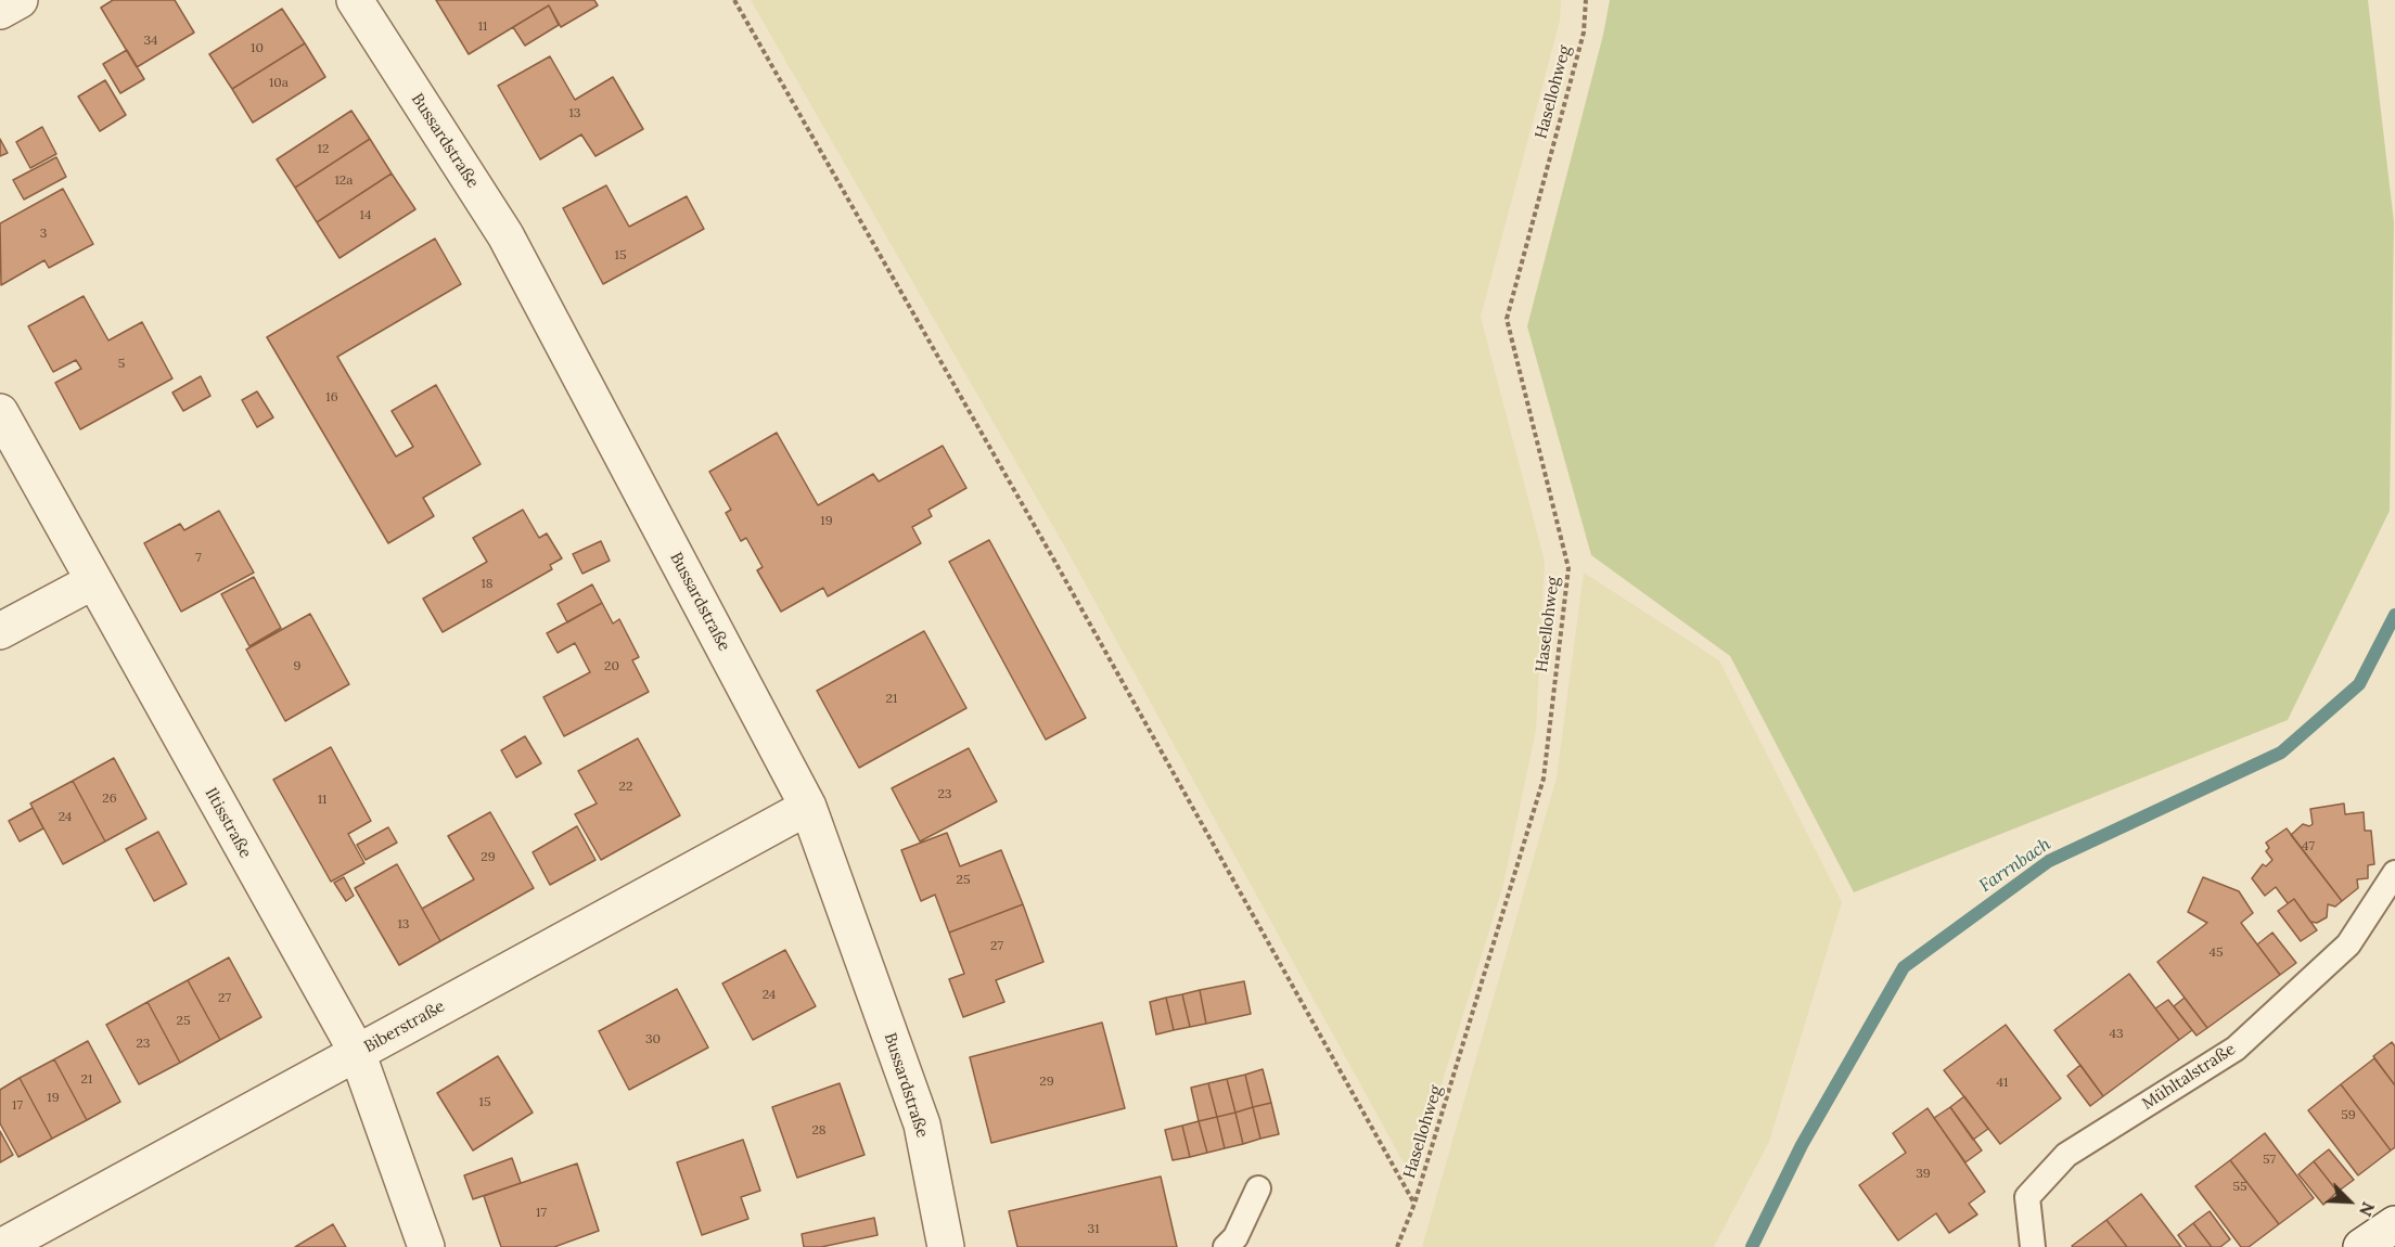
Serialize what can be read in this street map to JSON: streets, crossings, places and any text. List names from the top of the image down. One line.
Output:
{"streets":{"street":["Bussardstraße","Iltisstraße","Biberstraße"],"lane":["Mühltalstraße"],"path":["Hasellohweg"]},"crossings":[["Bussardstraße","Biberstraße"],["Iltisstraße","Biberstraße"]],"water":["Farrnbach"],"house_numbers":["11","34","10","10a","13","12","12a","14","3","15","5","16","19","7","18","9","20","21","22","23","26","11","24","47","29","25","13","27","45","24","27","25","43","30","23","21","29","41","19","15","17","59","28","57","39","55","17","31"],"north":"bottom right"}
